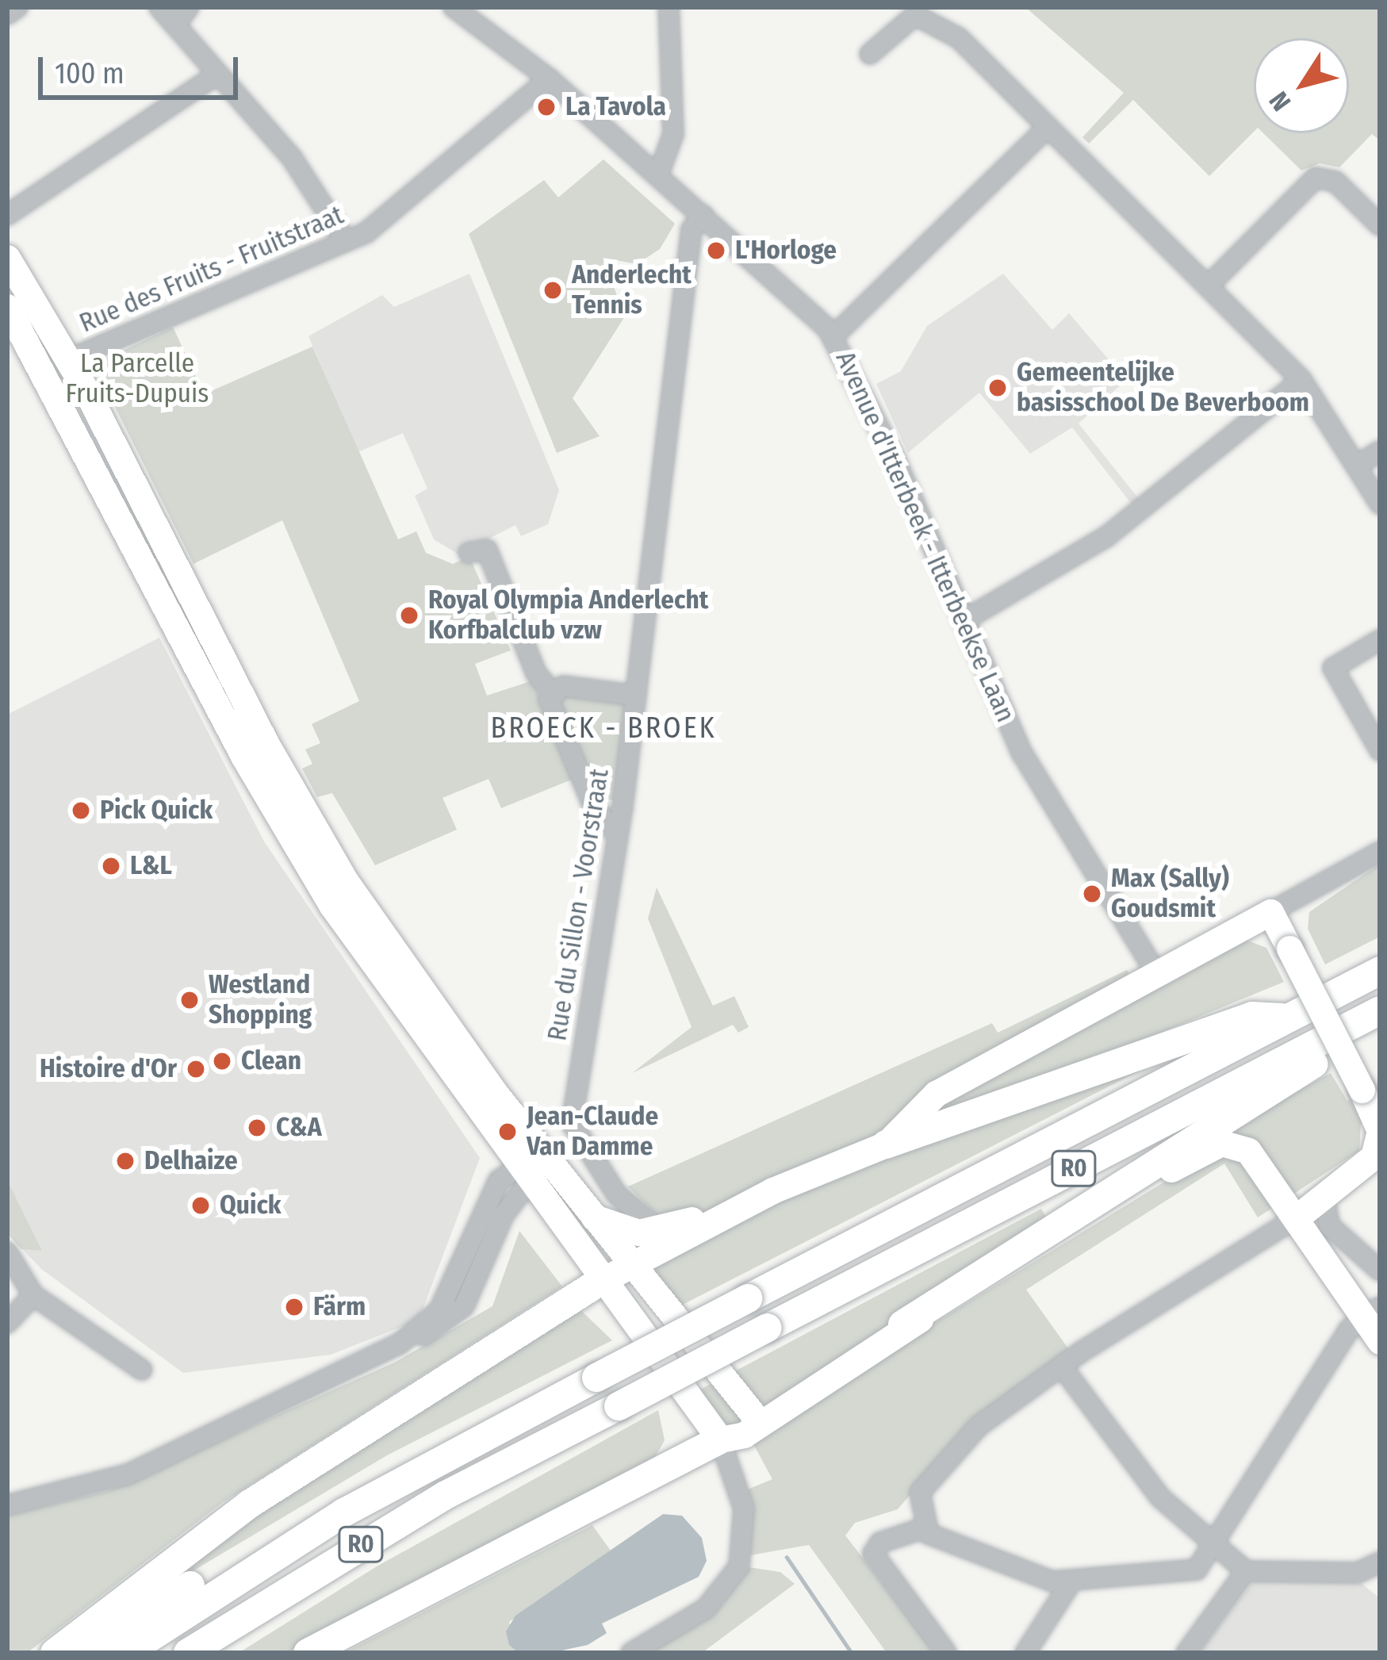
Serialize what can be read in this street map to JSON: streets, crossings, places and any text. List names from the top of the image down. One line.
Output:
{"streets":{"highway":["R0"],"street":["Rue des Fruits - Fruitstraat","Avenue d'Itterbeek - Itterbeekse Laan","Rue du Sillon - Voorstraat"]},"crossings":[["Rue des Fruits - Fruitstraat","Avenue d'Itterbeek - Itterbeekse Laan"],["Avenue d'Itterbeek - Itterbeekse Laan","Rue du Sillon - Voorstraat"]],"districts":["BROECK - BROEK"],"parks":["La Parcelle Fruits-Dupuis"],"places":["La Tavola","L'Horloge","Anderlecht Tennis","Gemeentelijke basisschool De Beverboom","Royal Olympia Anderlecht Korfbalclub vzw","Pick Quick","L&L","Max (Sally) Goudsmit","Westland Shopping","Clean","Histoire d'Or","C&A","Jean-Claude Van Damme","Delhaize","Quick","Färm"],"scale_bar":"100 m","north":"bottom left"}
